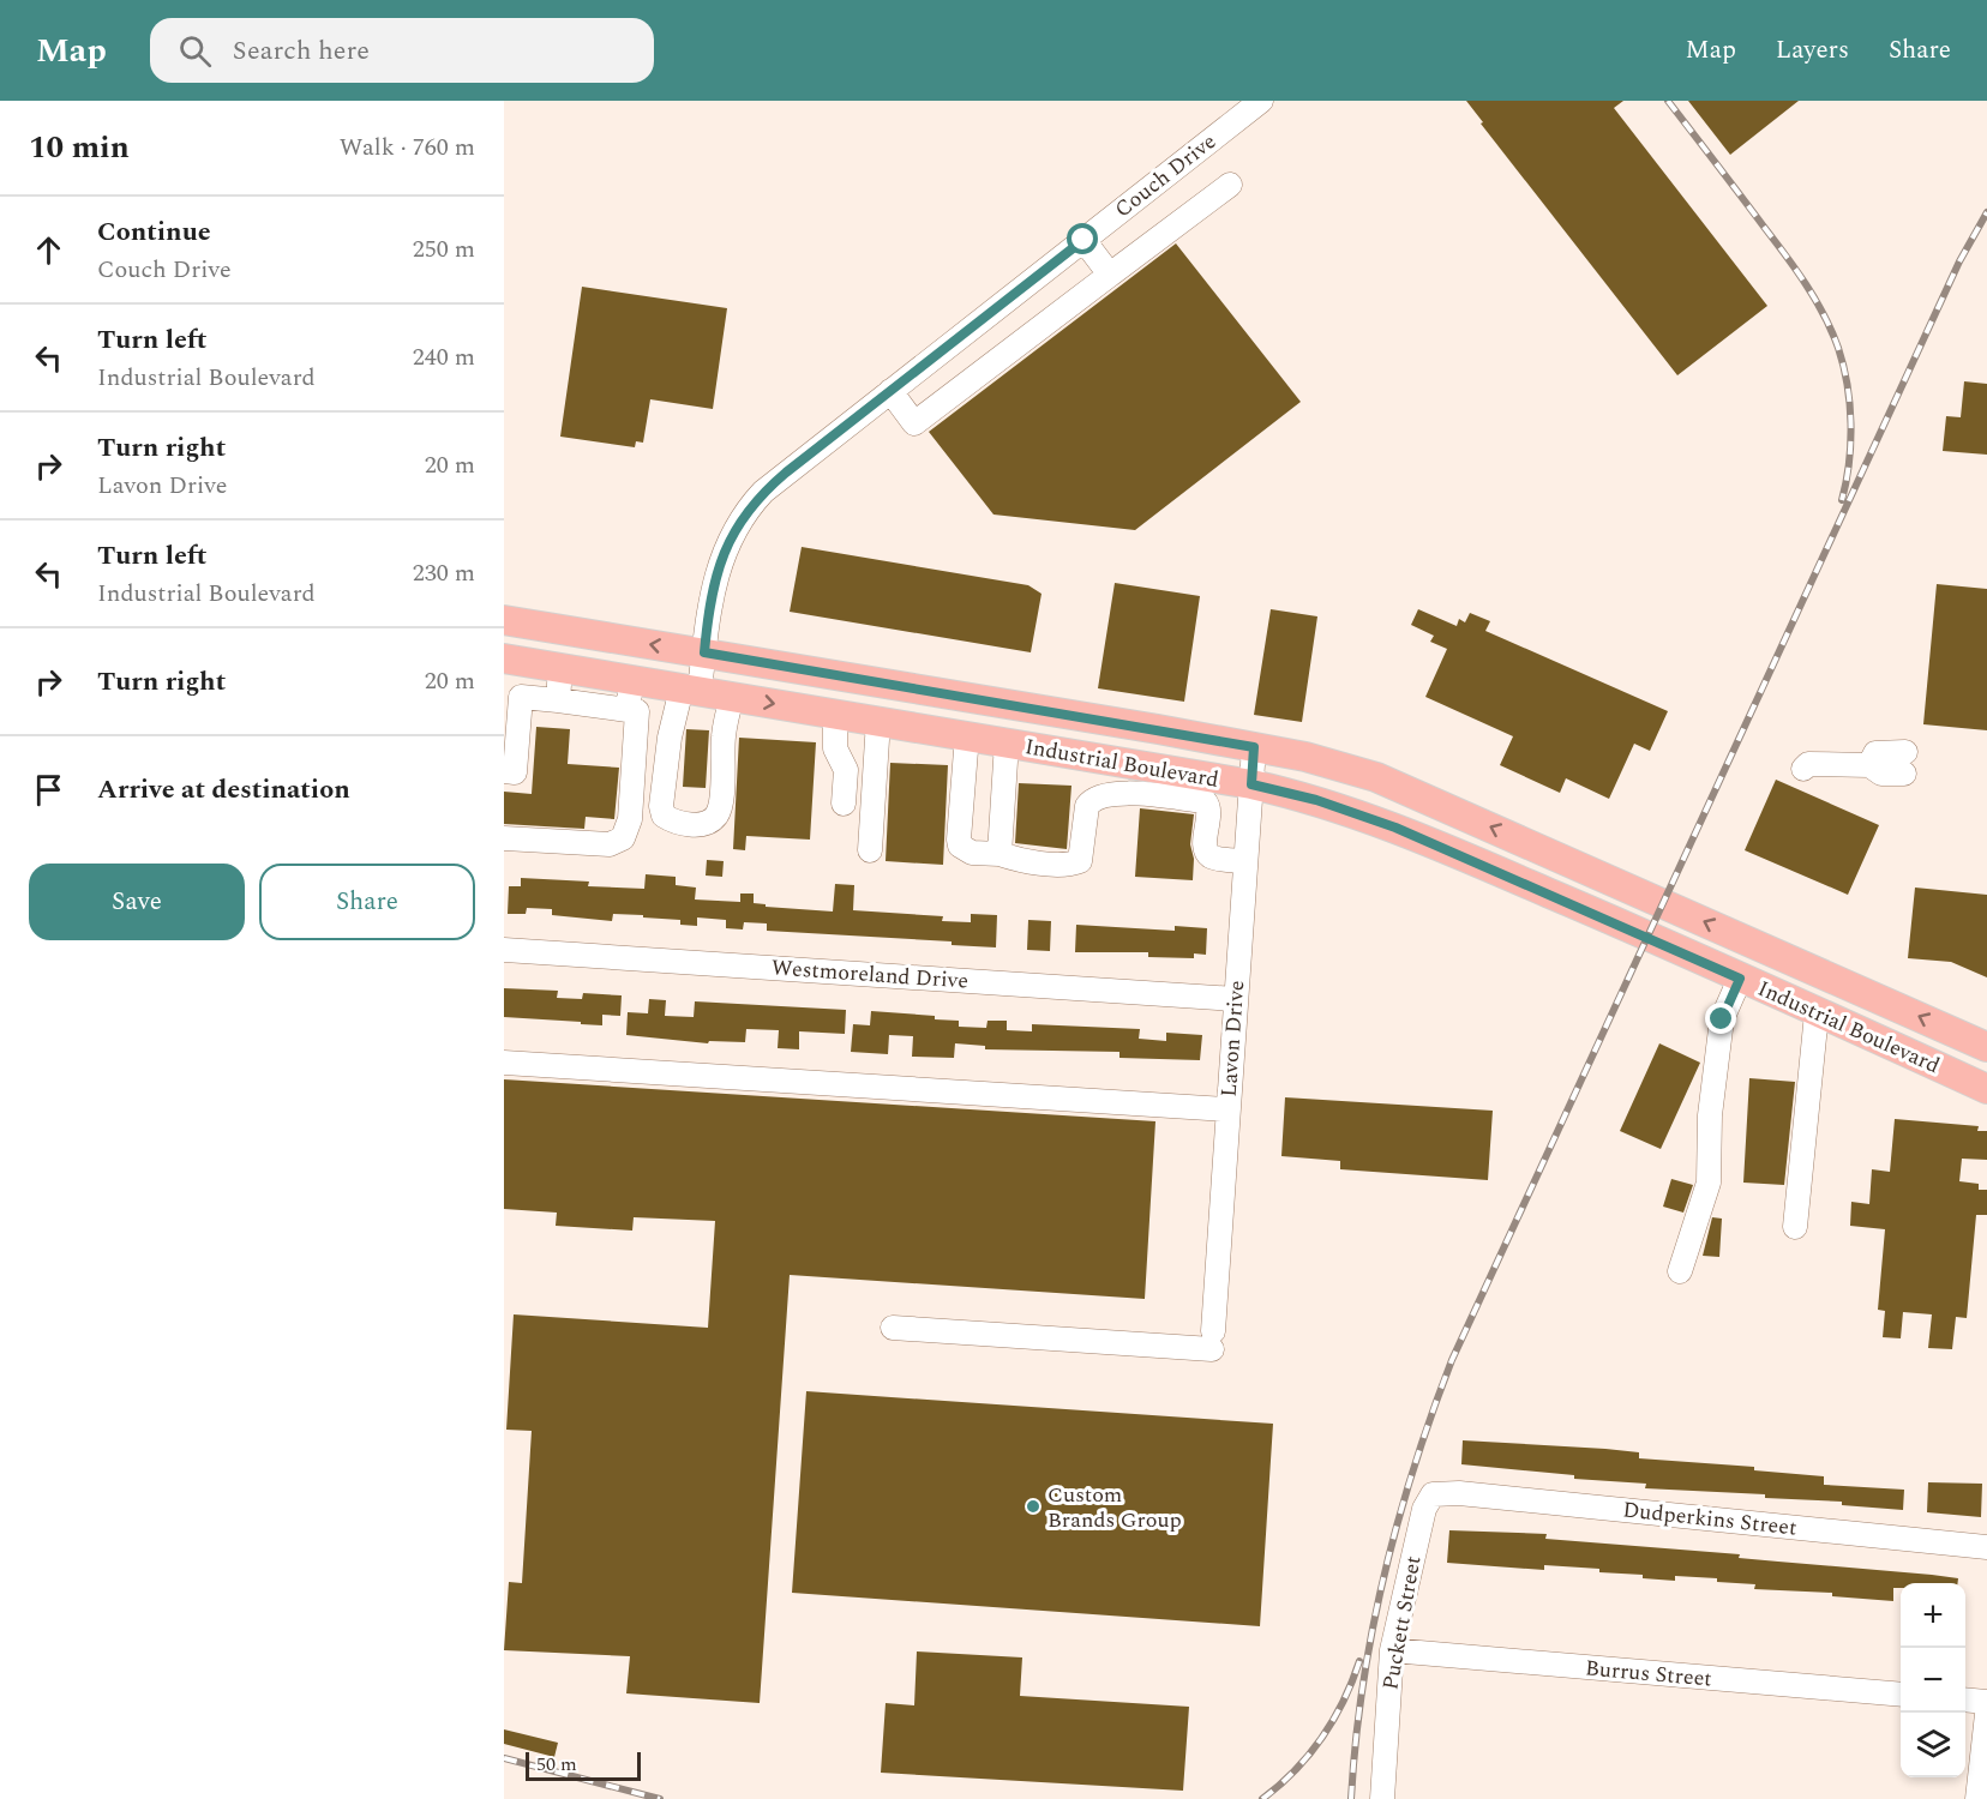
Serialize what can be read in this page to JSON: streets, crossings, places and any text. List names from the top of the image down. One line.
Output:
{"streets":{"main road":["Industrial Boulevard"],"street":["Couch Drive","Westmoreland Drive","Lavon Drive","Dudperkins Street","Puckett Street","Burrus Street"]},"crossings":[["Couch Drive","Industrial Boulevard"],["Industrial Boulevard","Lavon Drive"],["Westmoreland Drive","Lavon Drive"],["Dudperkins Street","Puckett Street"],["Puckett Street","Burrus Street"]],"places":["Custom Brands Group"],"scale_bar":"50 m","page":{"header":"Map","search":"Search here","nav":["Map","Layers","Share"],"heading":["10 min","Walk · 760 m"],"list":[["Continue","Couch Drive","250 m"],["Turn left","Industrial Boulevard","240 m"],["Turn right","Lavon Drive","20 m"],["Turn left","Industrial Boulevard","230 m"],["Turn right","20 m"],"Arrive at destination"],"buttons":["Save","Share"],"map_buttons":["+","−"],"scale":"50 m"}}
